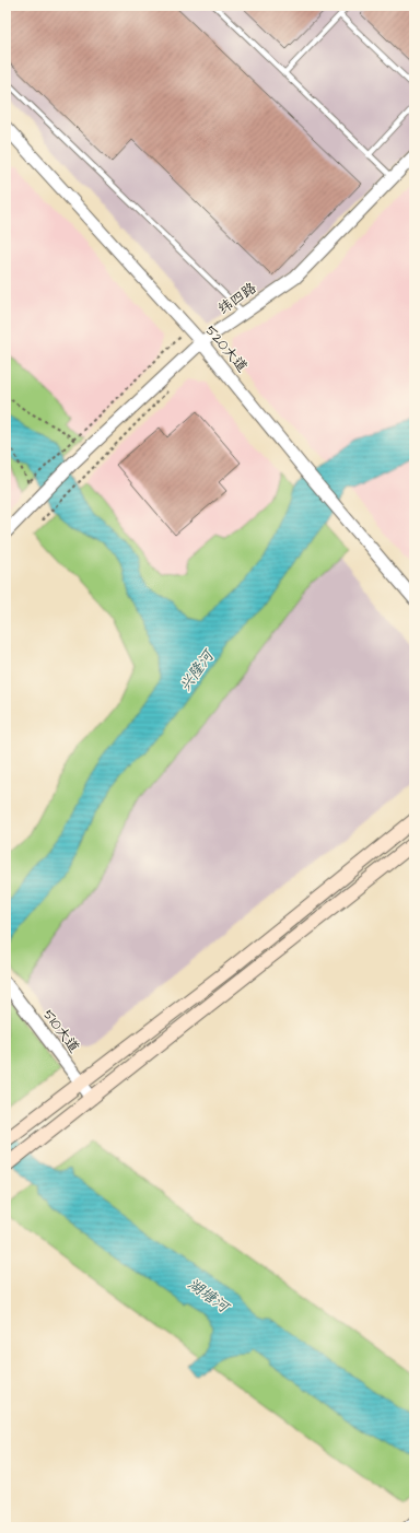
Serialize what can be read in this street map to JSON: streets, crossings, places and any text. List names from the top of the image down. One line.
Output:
{"streets":{"street":["纬四路","520大道","510大道"]},"crossings":[["纬四路","520大道"]],"water":["兴隆河","湖塘河"]}
